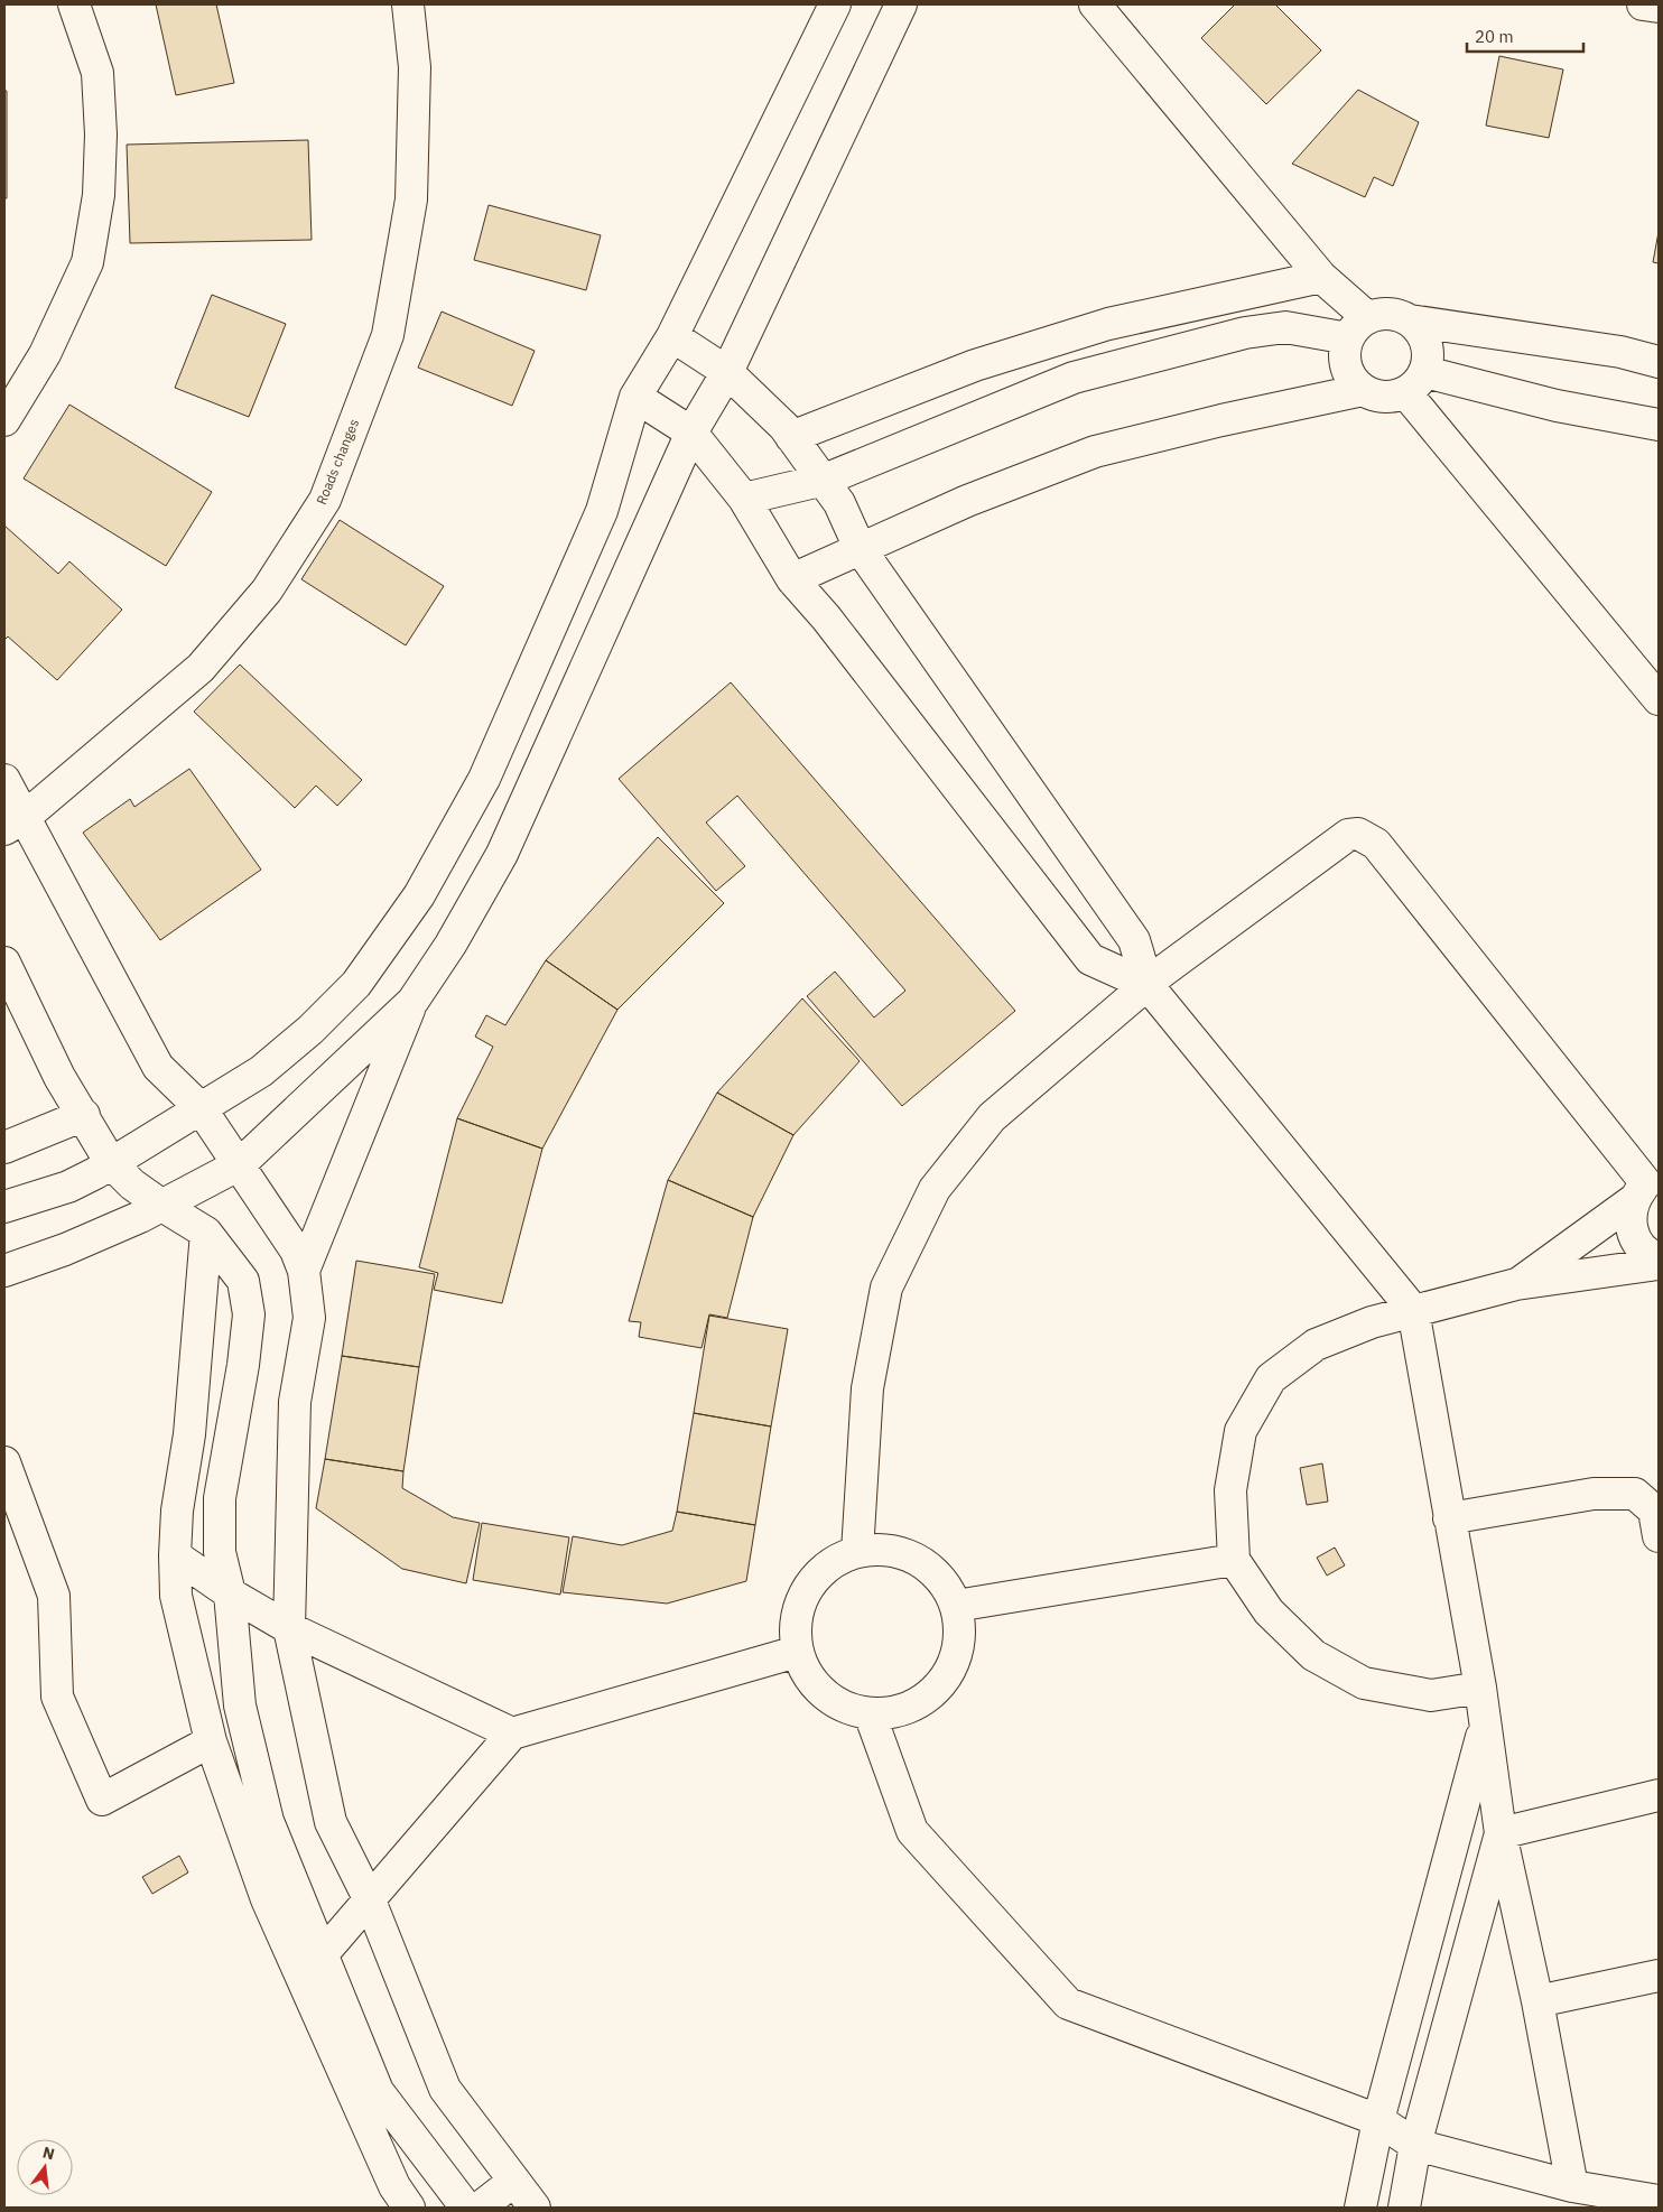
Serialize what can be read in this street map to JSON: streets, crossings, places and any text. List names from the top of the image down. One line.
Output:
{"streets":{"street":["Roads changes"]},"scale_bar":"20 m","north":"top"}
